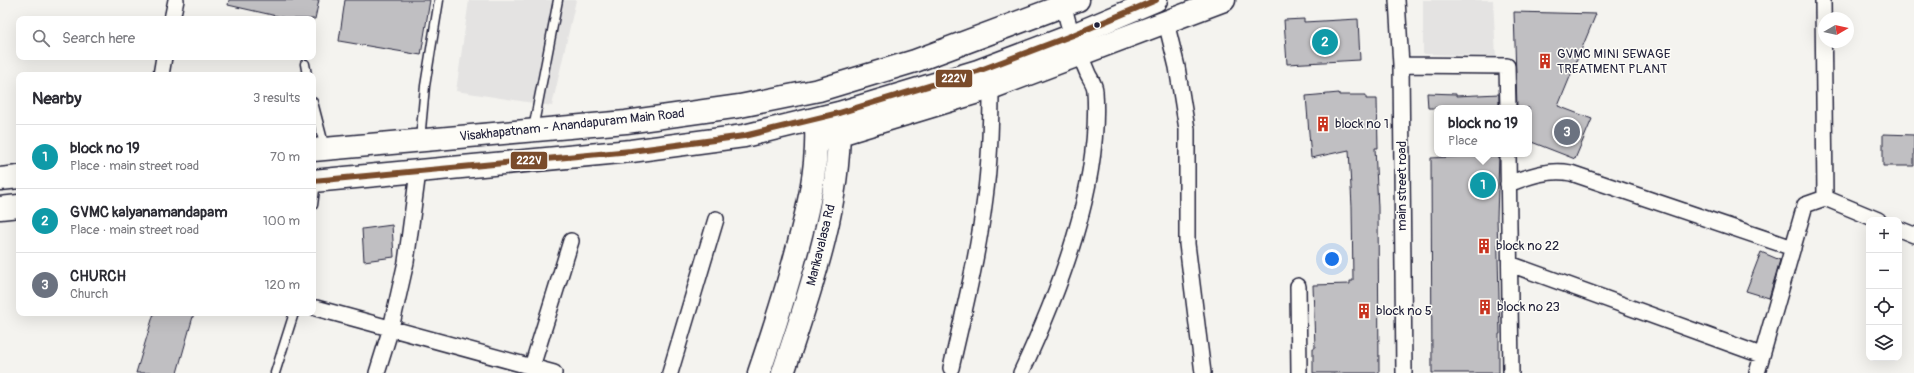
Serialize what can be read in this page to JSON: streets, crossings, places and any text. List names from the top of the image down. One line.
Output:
{"streets":{"main road":["Visakhapatnam - Anandapuram Main Road","Marikavalasa Rd"],"street":["main street road"]},"places":{"building":["GVMC MINI SEWAGE TREATMENT PLANT","block no 1","block no 22","block no 23","block no 5"]},"lines":["transit line 222V"],"north":"right","page":{"search":"Search here","pins":["2","3","1"],"heading":["Nearby","3 results"],"popup":["block no 19","Place"],"list":[{"mark":"1","name":"block no 19","note":"Place · main street road","value":"70 m"},{"mark":"2","name":"GVMC kalyanamandapam","note":"Place · main street road","value":"100 m"},{"mark":"3","name":"CHURCH","note":"Church","value":"120 m"}],"map_buttons":["+","−"]}}
